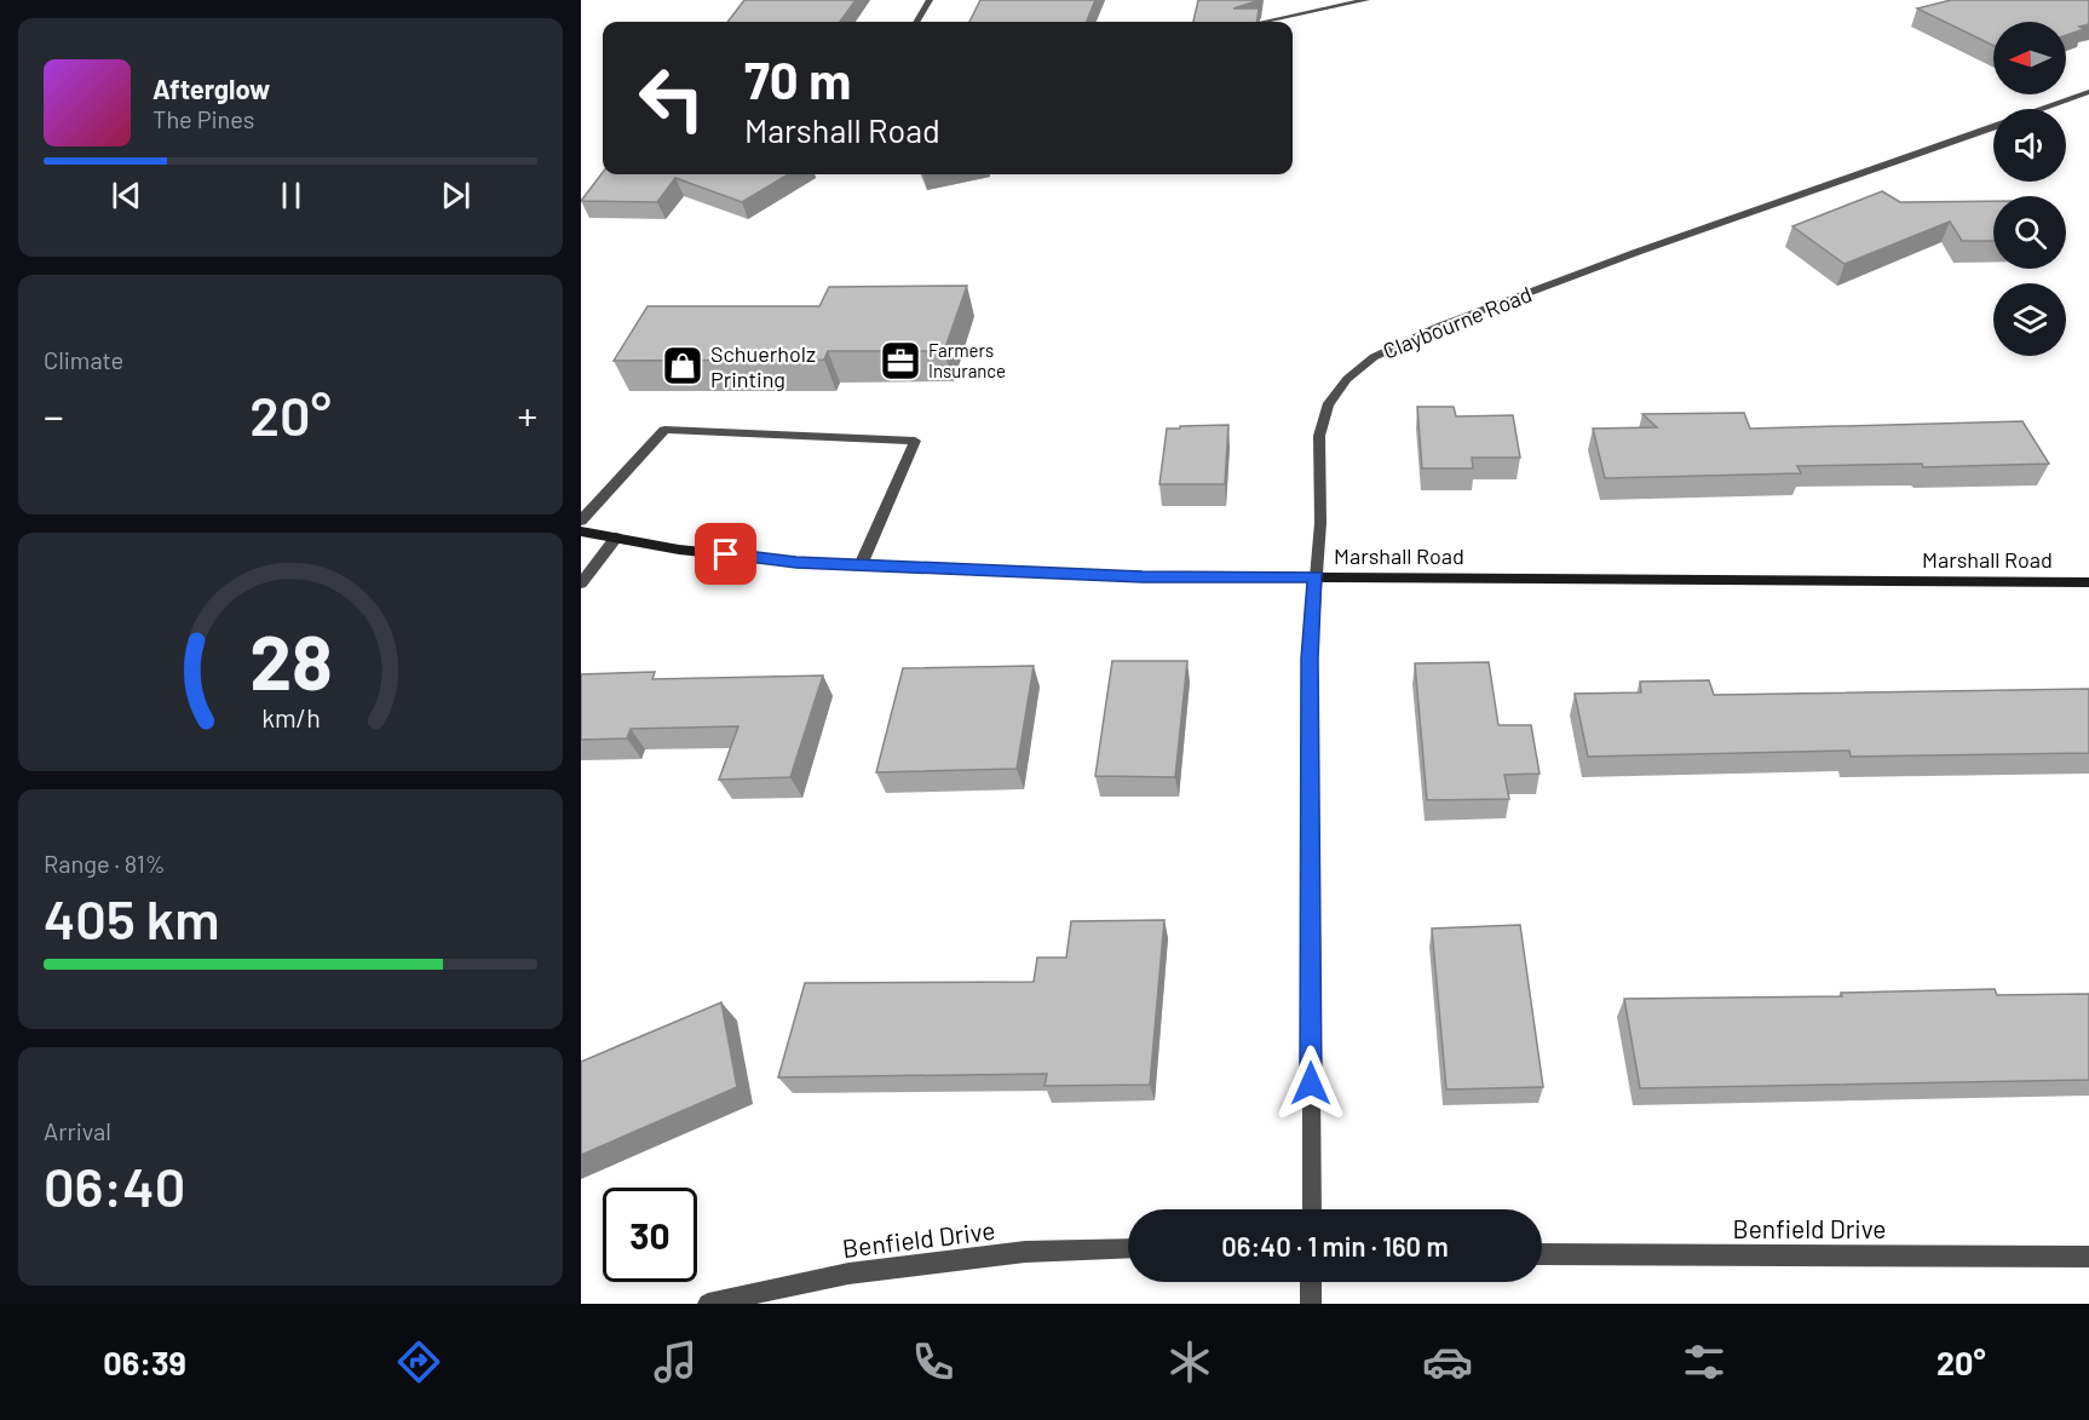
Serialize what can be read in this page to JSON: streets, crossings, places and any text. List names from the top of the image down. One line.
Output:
{"streets":{"street":["Claybourne Road","Marshall Road","Benfield Drive"]},"crossings":[["Claybourne Road","Marshall Road"]],"places":{"office":["Farmers Insurance"],"shop":["Schuerholz Printing"]},"north":"left","page":{"turn":["70 m","Marshall Road"],"song":["Afterglow","The Pines"],"tile":["Climate",["Range · 81%","405 km"],["Arrival","06:40"]],"heat":["−","20°","+"],"limit":"30","trip":"06:40 · 1 min · 160 m","tabs":["06:39","20°"],"gauge":["28","km/h"]}}
